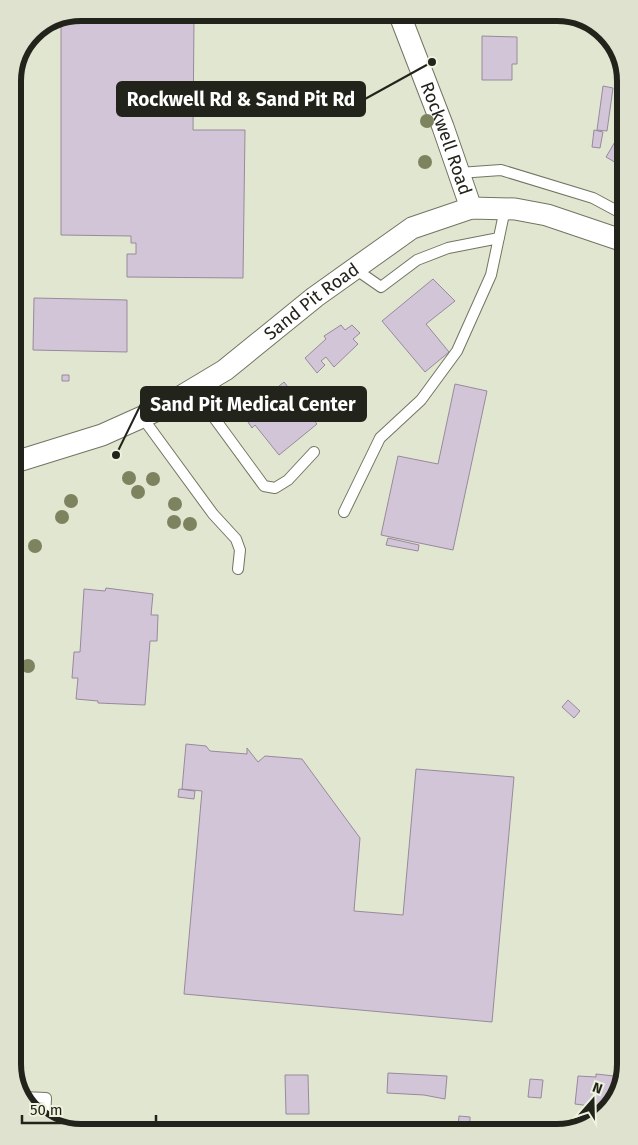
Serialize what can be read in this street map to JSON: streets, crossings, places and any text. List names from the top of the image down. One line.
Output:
{"streets":{"street":["Rockwell Road","Sand Pit Road"]},"crossings":[["Rockwell Road","Sand Pit Road"]],"places":["Rockwell Rd & Sand Pit Rd","Sand Pit Medical Center"],"scale_bar":"50 m","north":"top"}
